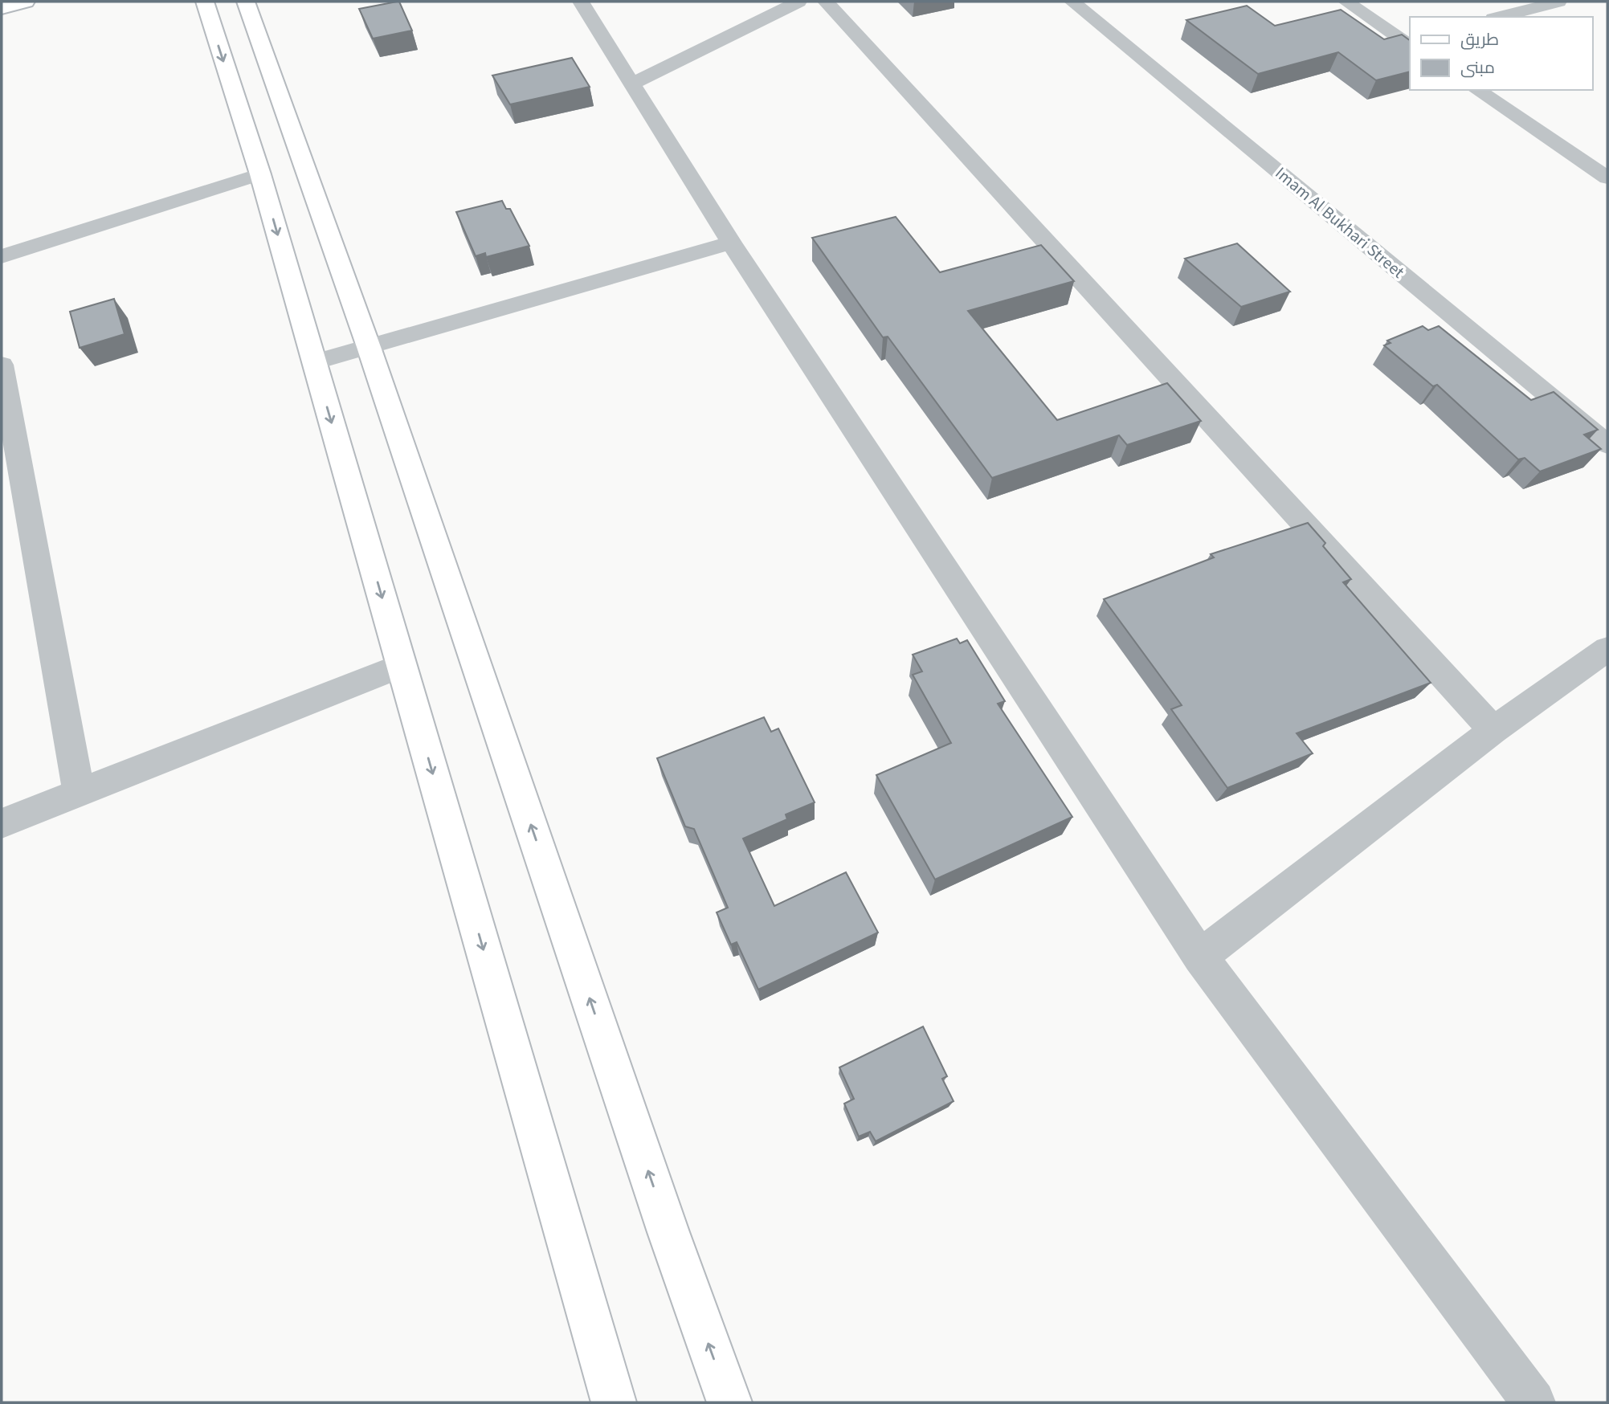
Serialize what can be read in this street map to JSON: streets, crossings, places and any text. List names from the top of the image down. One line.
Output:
{"streets":{"street":["Imam Al Bukhari Street"]},"legend":["طريق","مبنى"]}
